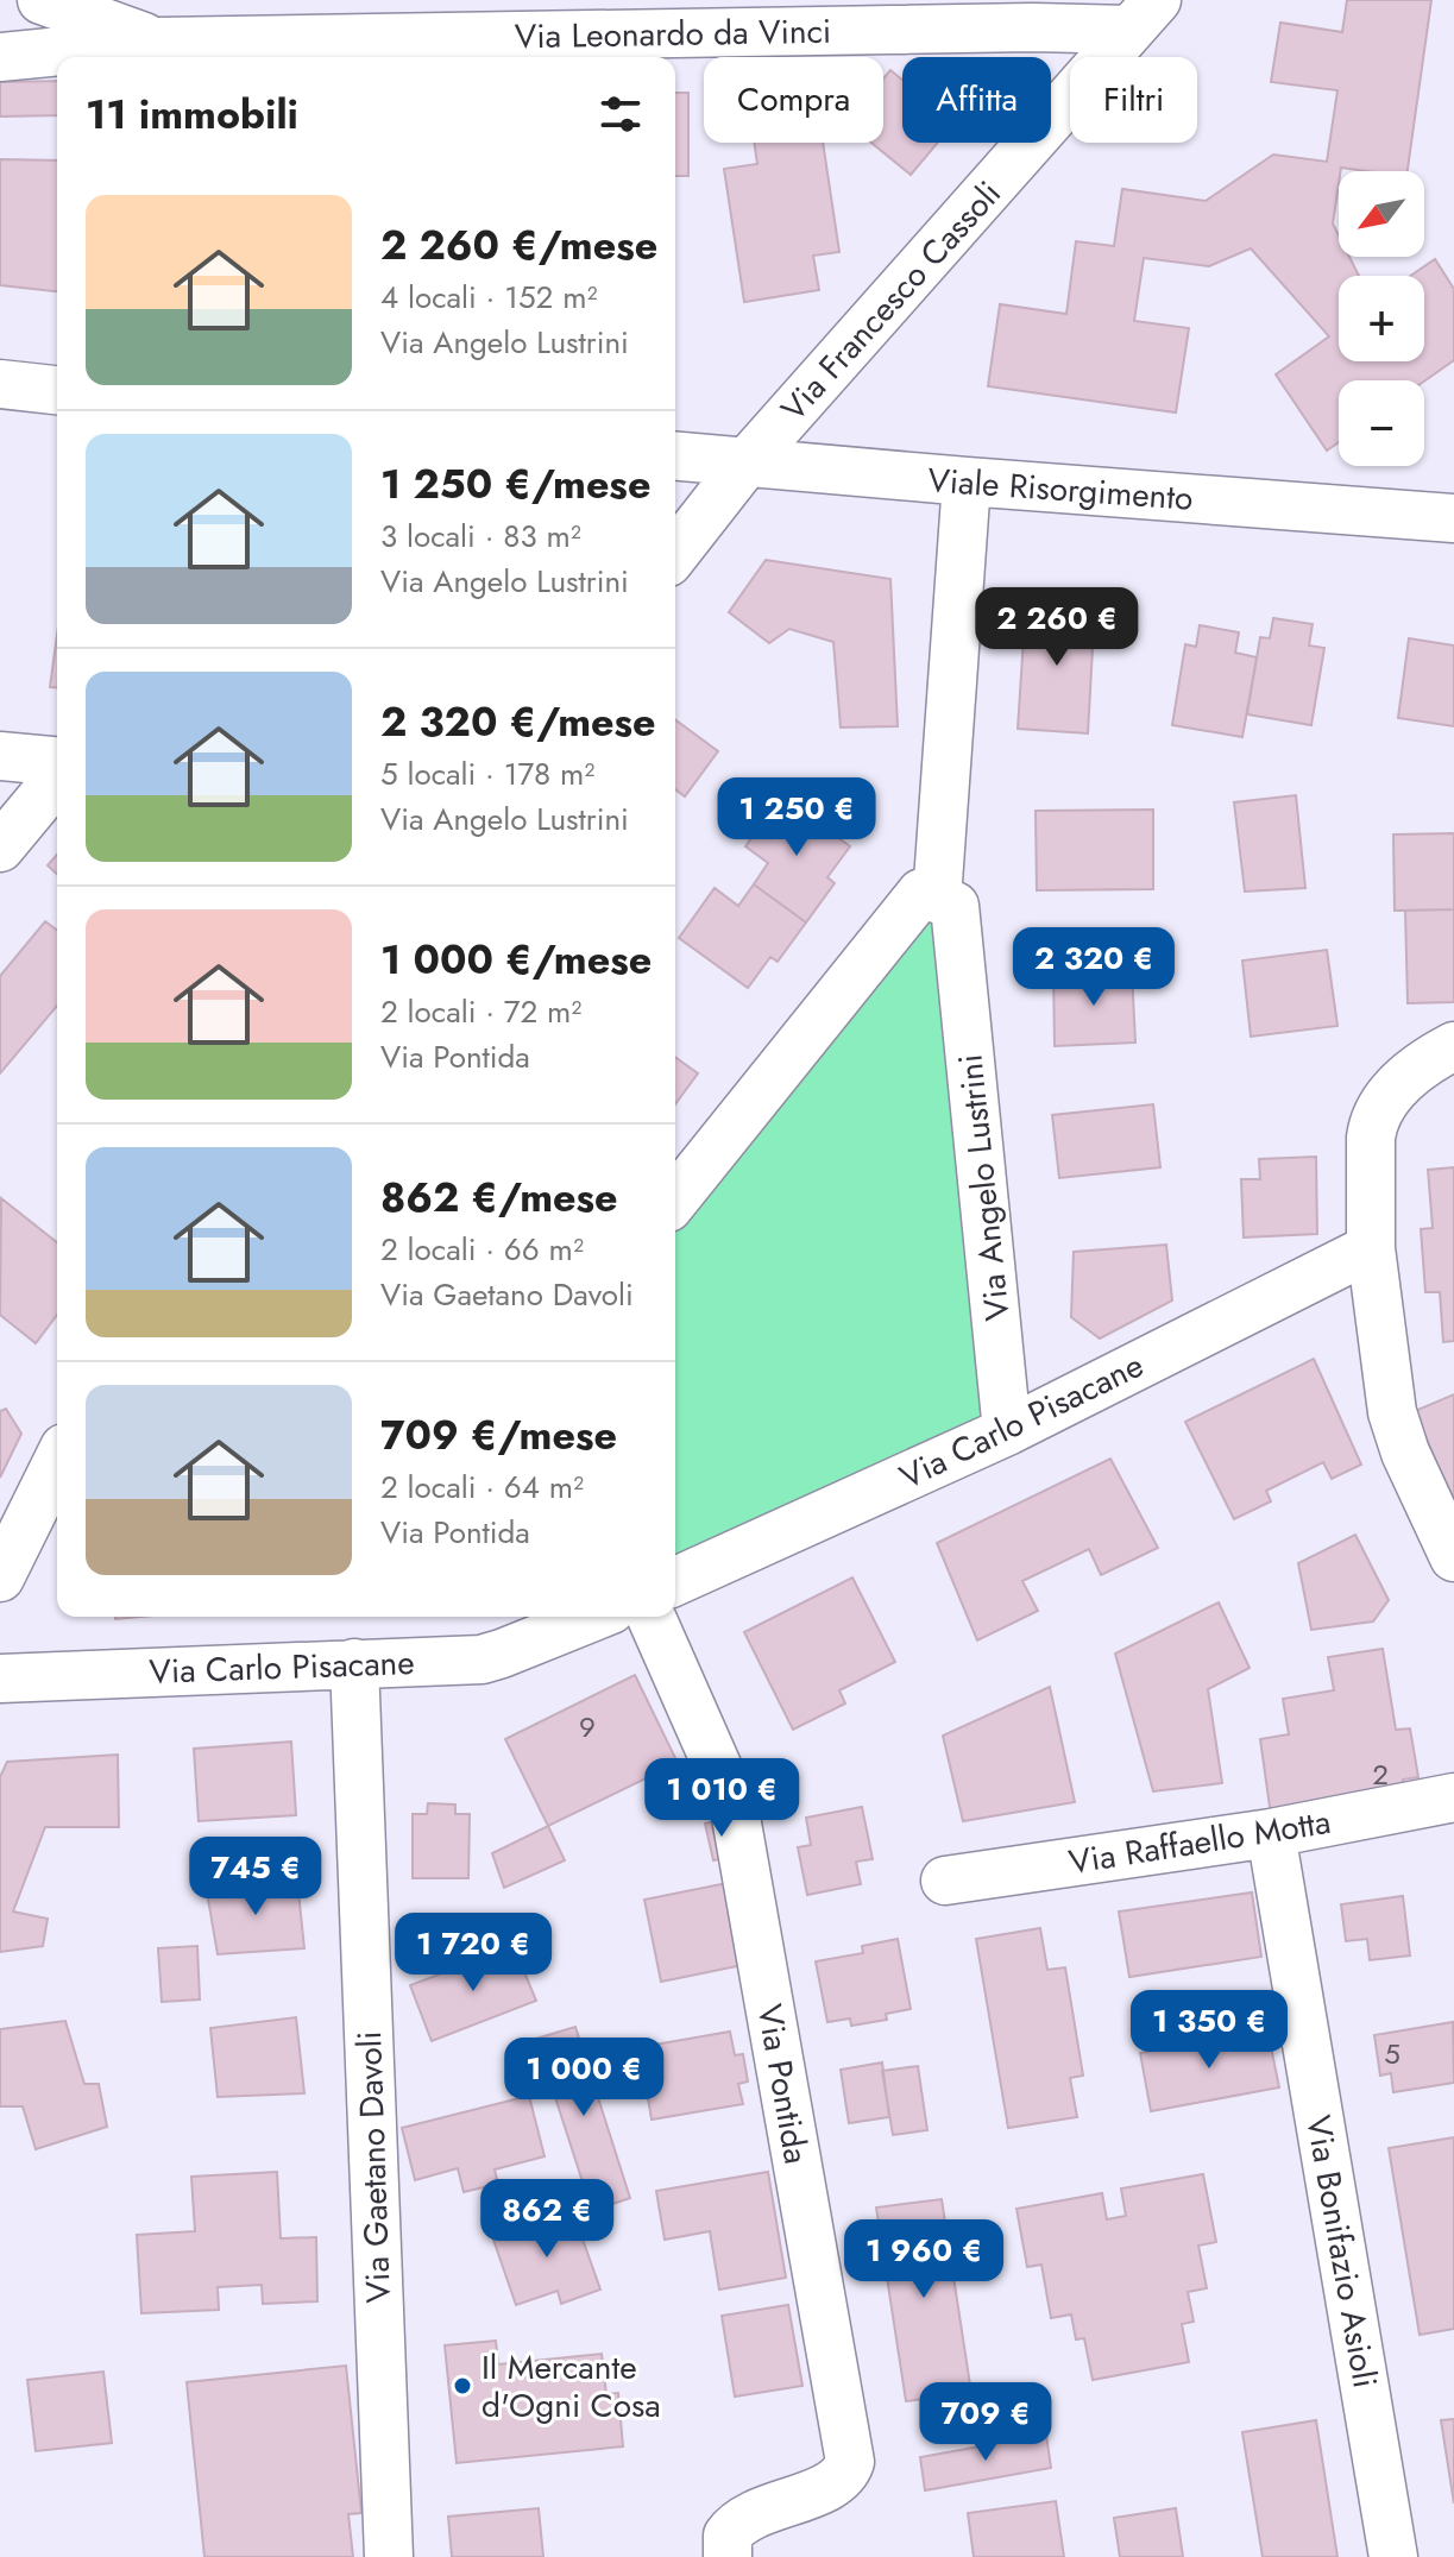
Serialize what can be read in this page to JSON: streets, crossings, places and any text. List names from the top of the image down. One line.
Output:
{"streets":{"street":["Via Leonardo da Vinci","Via Francesco Cassoli","Viale Risorgimento","Via Angelo Lustrini","Via Carlo Pisacane","Via Raffaello Motta","Via Pontida","Via Gaetano Davoli","Via Bonifazio Asioli"]},"crossings":[["Via Leonardo da Vinci","Via Francesco Cassoli"],["Via Francesco Cassoli","Viale Risorgimento"],["Via Angelo Lustrini","Via Carlo Pisacane"],["Via Carlo Pisacane","Via Gaetano Davoli"],["Via Raffaello Motta","Via Bonifazio Asioli"]],"places":["Il Mercante d'Ogni Cosa"],"house_numbers":["9","2","5"],"north":"bottom left","page":{"chip":["Compra","Affitta","Filtri"],"heading":"11 immobili","map_buttons":["+","−"],"list":[{"name":"2 260 €/mese","note":"4 locali · 152 m² · Via Angelo Lustrini"},{"name":"1 250 €/mese","note":"3 locali · 83 m² · Via Angelo Lustrini"},{"name":"2 320 €/mese","note":"5 locali · 178 m² · Via Angelo Lustrini"},{"name":"1 000 €/mese","note":"2 locali · 72 m² · Via Pontida"},{"name":"862 €/mese","note":"2 locali · 66 m² · Via Gaetano Davoli"},{"name":"709 €/mese","note":"2 locali · 64 m² · Via Pontida"}],"price":["2 260 €","1 250 €","2 320 €","1 010 €","745 €","1 720 €","1 350 €","1 000 €","862 €","1 960 €","709 €"]}}
